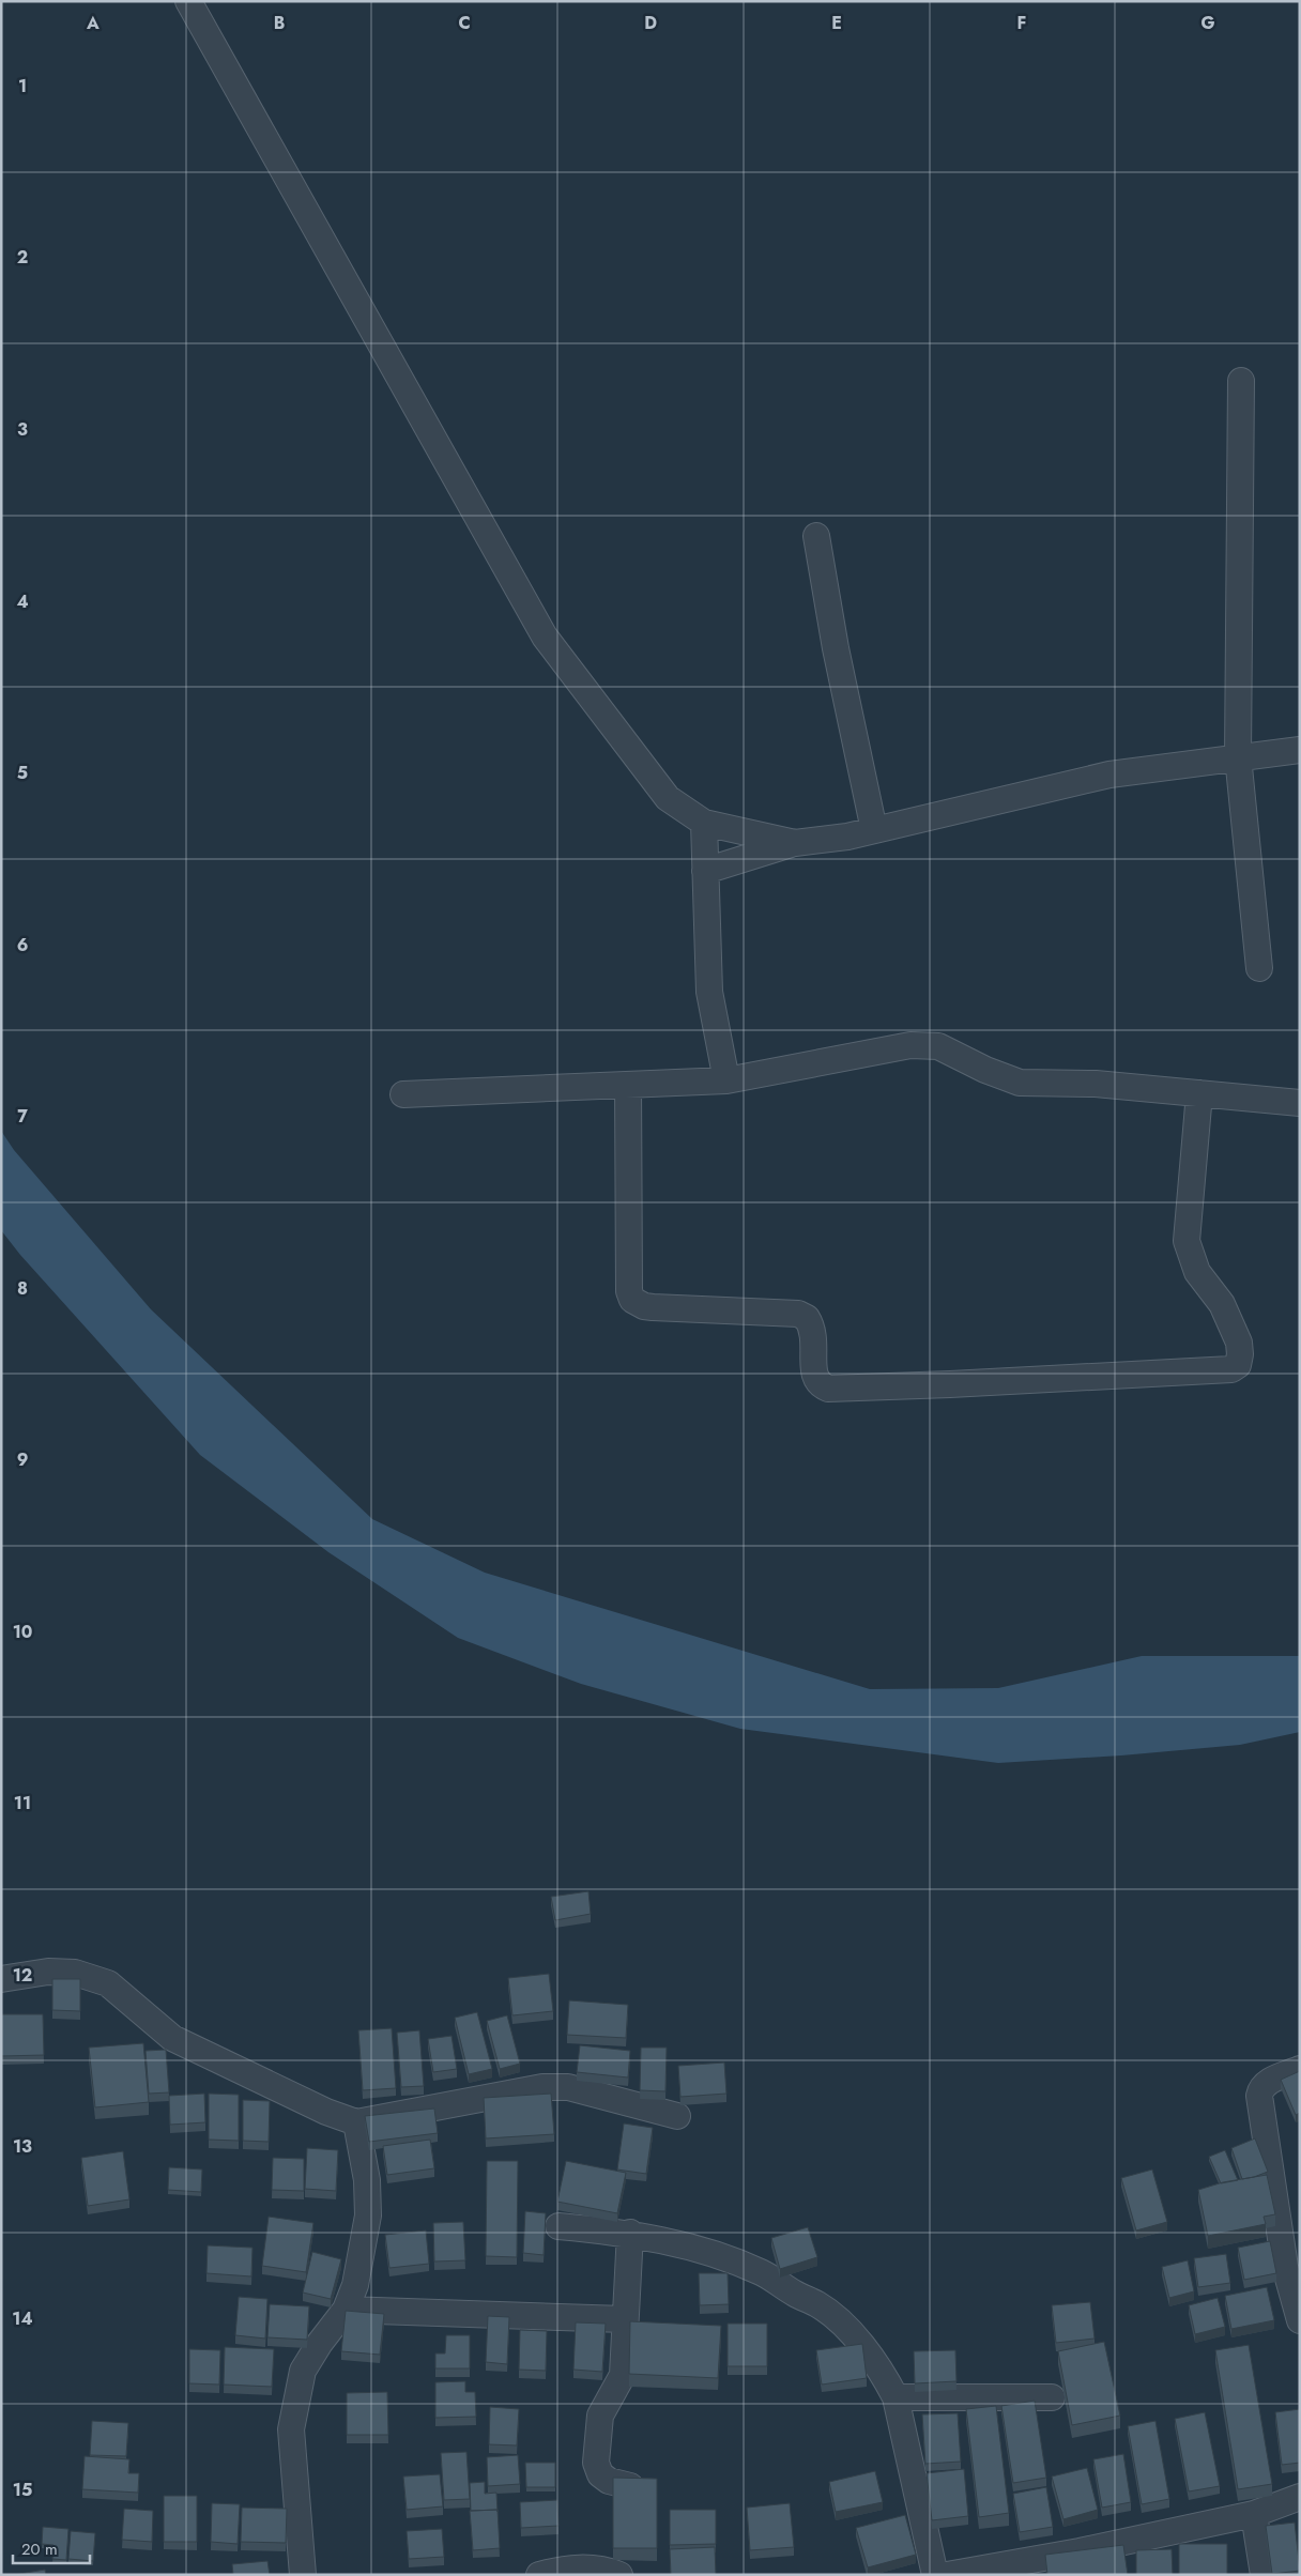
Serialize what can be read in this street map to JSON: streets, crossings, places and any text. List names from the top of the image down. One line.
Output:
{"scale_bar":"20 m","grid":{"columns":["A","B","C","D","E","F","G"],"rows":["1","2","3","4","5","6","7","8","9","10","11","12","13","14","15"]}}
